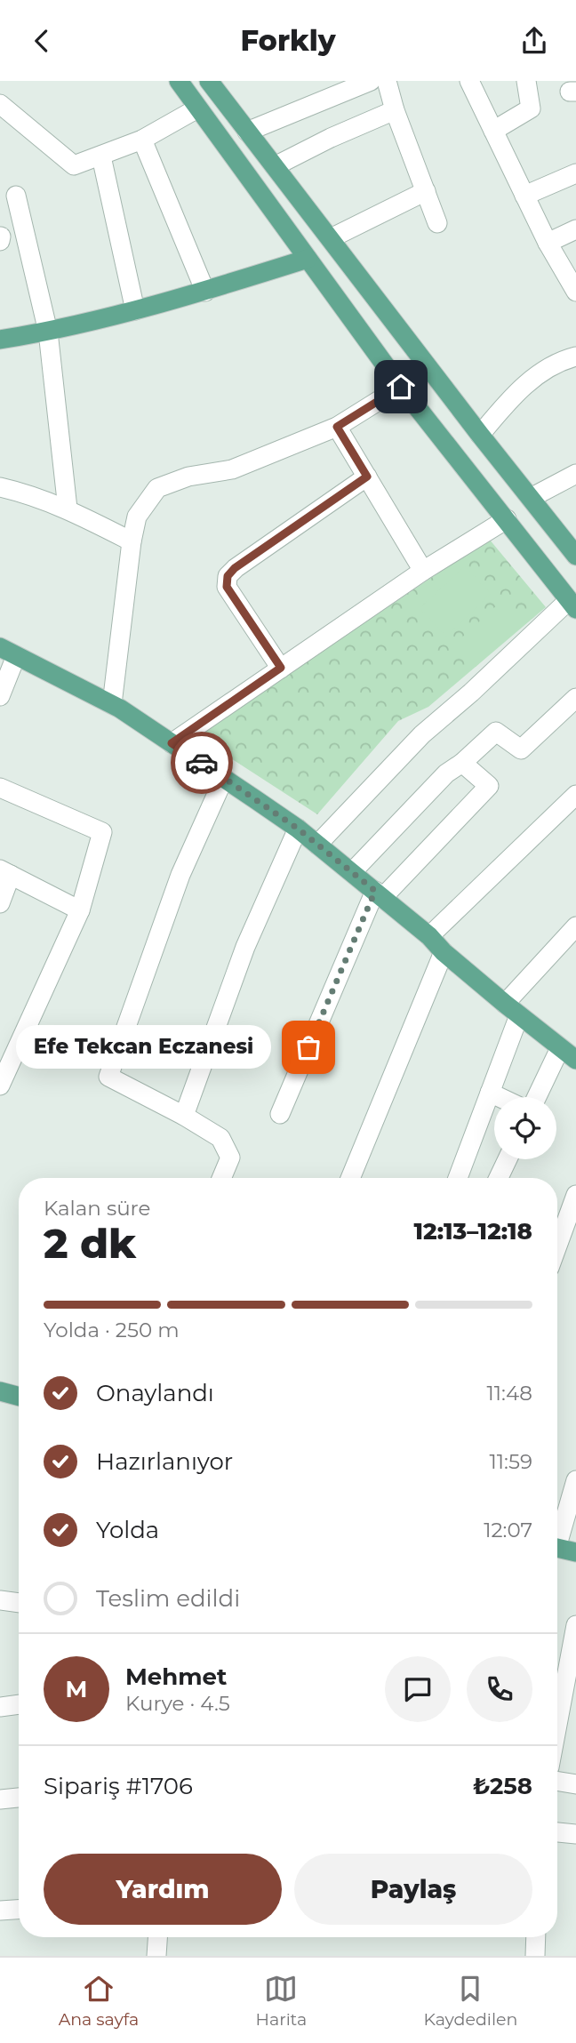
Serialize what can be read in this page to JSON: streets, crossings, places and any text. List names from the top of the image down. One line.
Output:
{"places":["Efe Tekcan Eczanesi"],"page":{"header":"Forkly","bubble":"Efe Tekcan Eczanesi","heading":["2 dk","Kalan süre","12:13–12:18"],"panel":["Mehmet","Kurye · 4.5","Sipariş #1706","₺258"],"bar":"Yolda · 250 m","list":[["Onaylandı","11:48"],["Hazırlanıyor","11:59"],["Yolda","12:07"],"Teslim edildi"],"round":"M","buttons":["Yardım","Paylaş"],"tabs":["Ana sayfa","Harita","Kaydedilen"]}}
